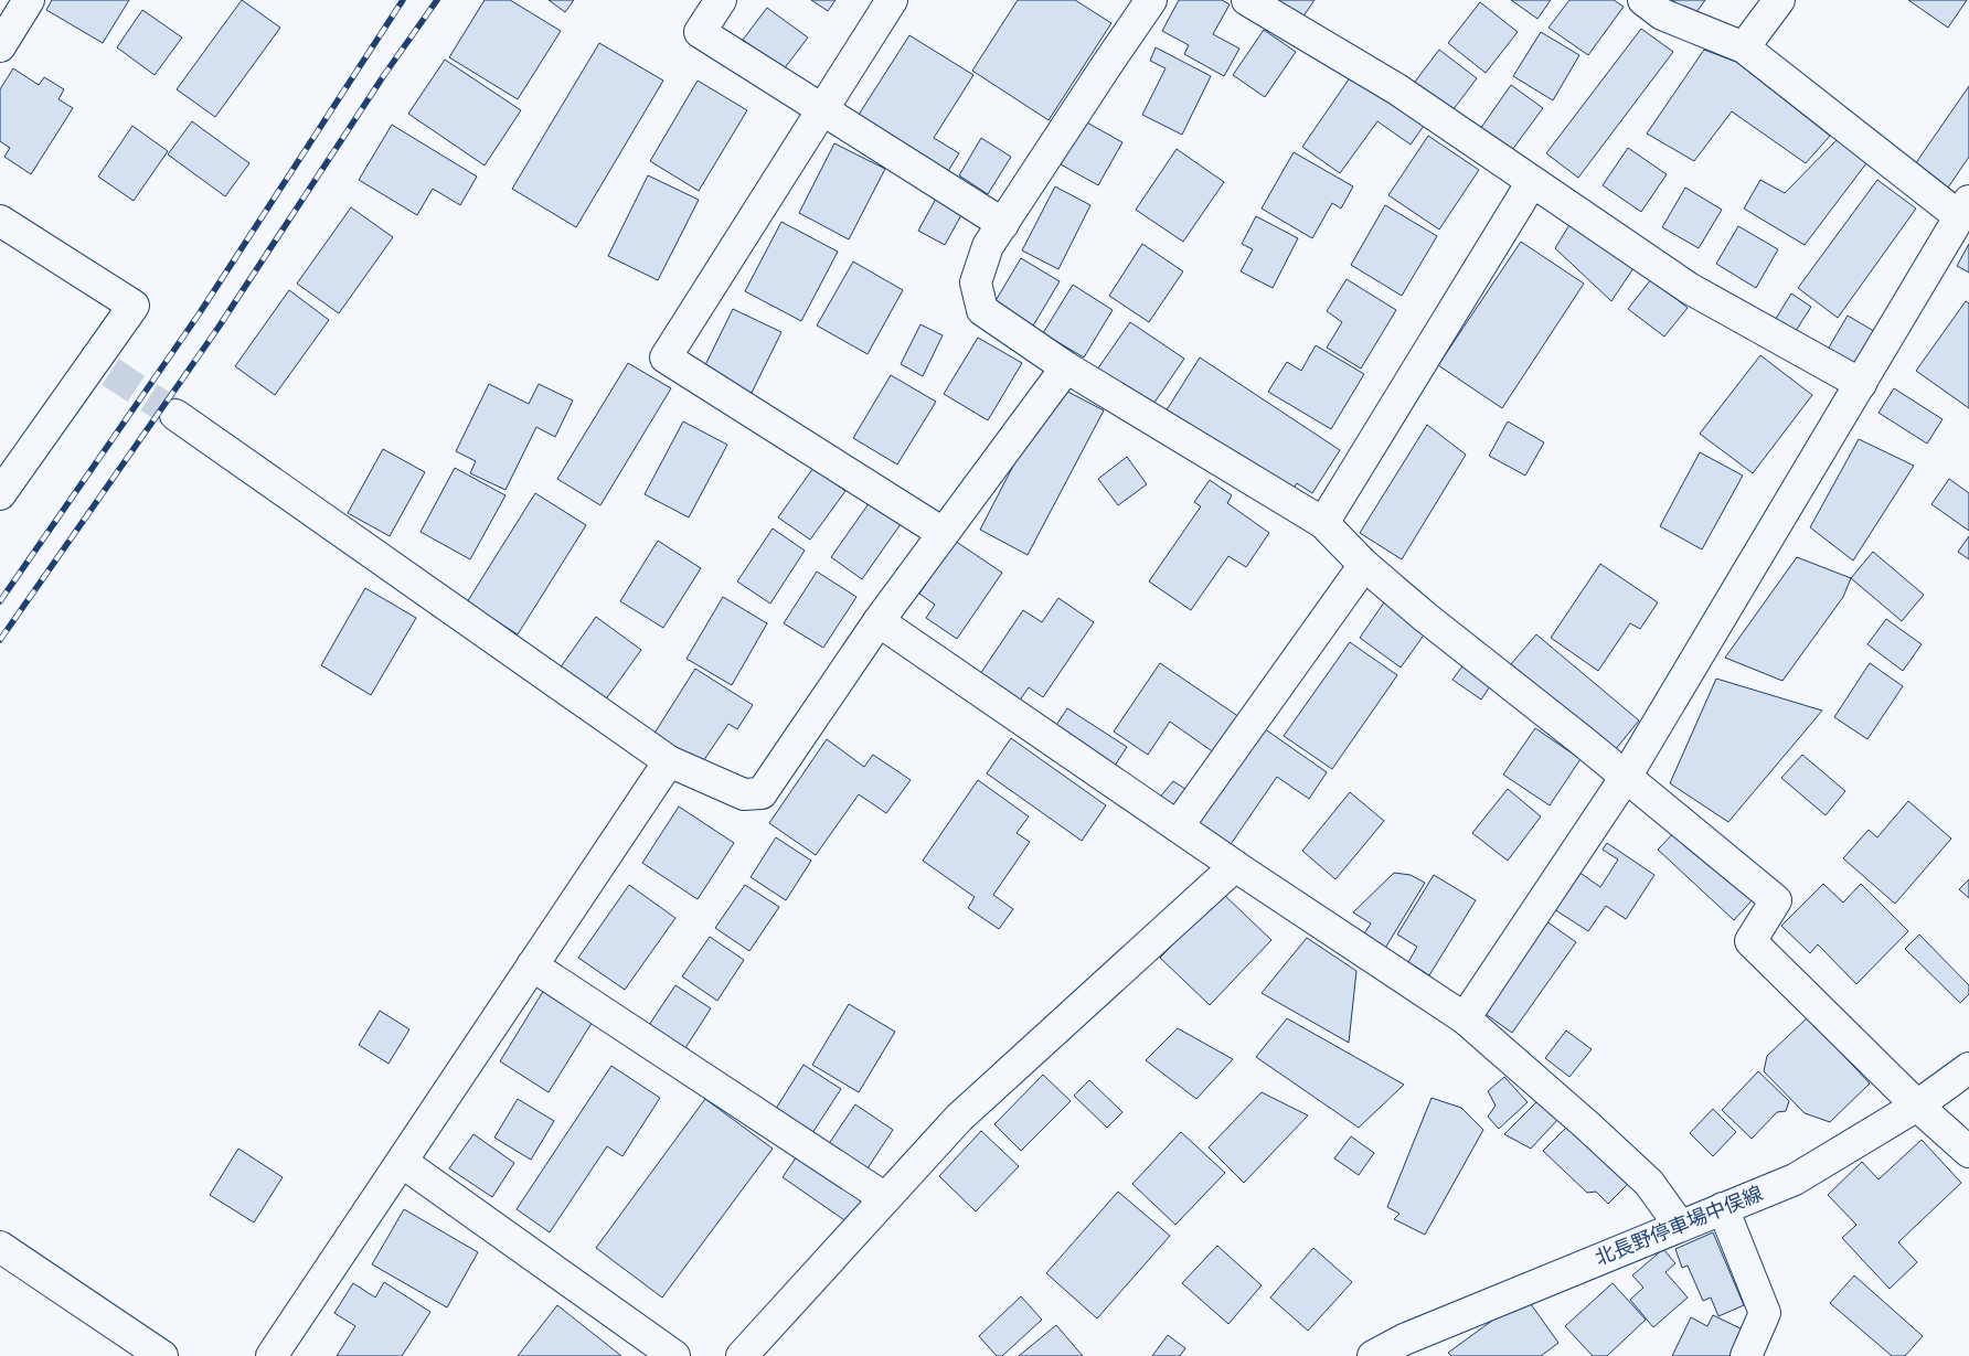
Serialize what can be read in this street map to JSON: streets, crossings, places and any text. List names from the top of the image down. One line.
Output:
{"streets":{"street":["北長野停車場中俣線"]}}
